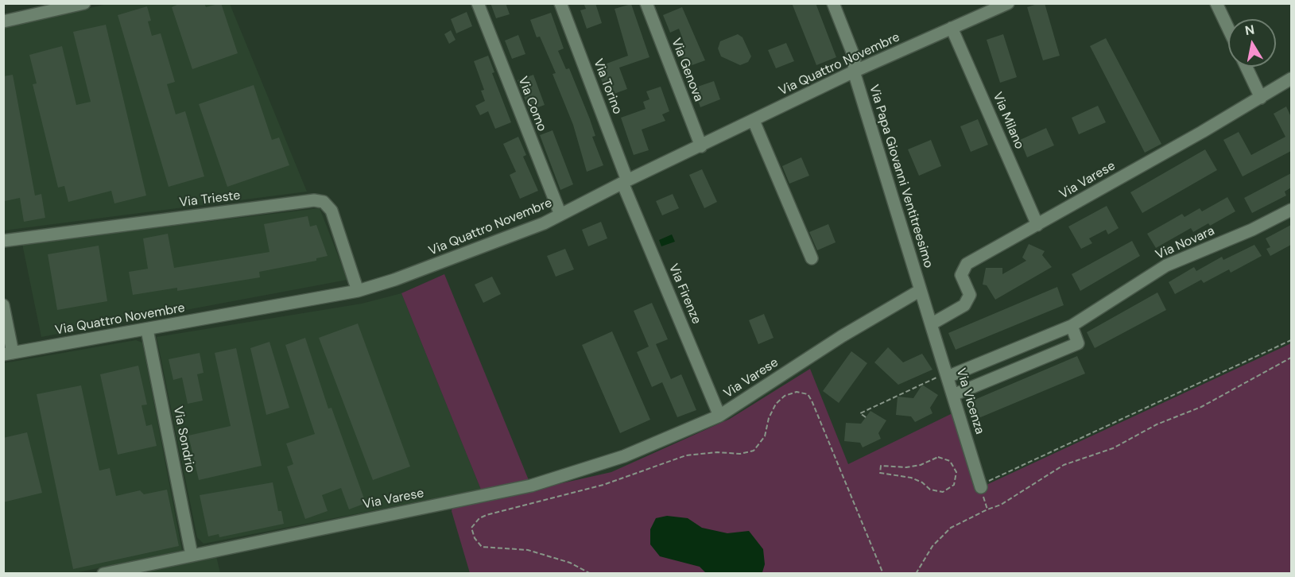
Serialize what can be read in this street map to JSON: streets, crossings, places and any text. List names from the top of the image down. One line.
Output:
{"streets":{"street":["Via Quattro Novembre","Via Genova","Via Torino","Via Como","Via Milano","Via Papa Giovanni Ventitreesimo","Via Varese","Via Trieste","Via Novara","Via Firenze","Via Vicenza","Via Sondrio"]},"crossings":[["Via Quattro Novembre","Via Genova"],["Via Quattro Novembre","Via Torino"],["Via Quattro Novembre","Via Como"],["Via Quattro Novembre","Via Milano"],["Via Quattro Novembre","Via Papa Giovanni Ventitreesimo"],["Via Quattro Novembre","Via Trieste"],["Via Quattro Novembre","Via Firenze"],["Via Quattro Novembre","Via Sondrio"],["Via Torino","Via Firenze"],["Via Milano","Via Varese"],["Via Papa Giovanni Ventitreesimo","Via Varese"],["Via Varese","Via Firenze"],["Via Varese","Via Vicenza"],["Via Varese","Via Sondrio"],["Via Novara","Via Vicenza"]],"north":"top"}
